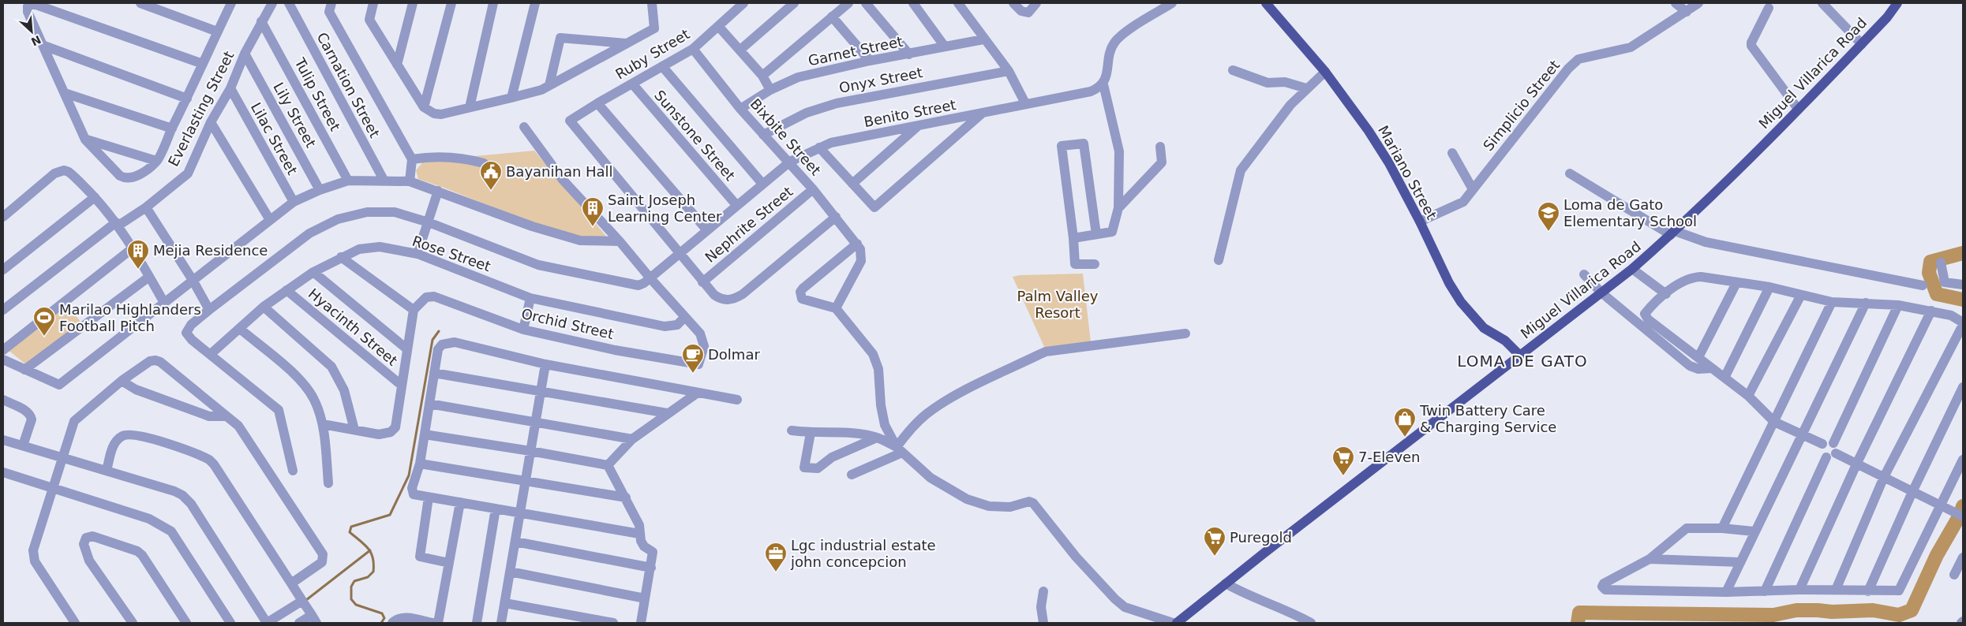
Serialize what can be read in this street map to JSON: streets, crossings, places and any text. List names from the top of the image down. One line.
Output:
{"streets":{"main road":["Miguel Villarica Road","Mariano Street"],"street":["Garnet Street","Ruby Street","Onyx Street","Carnation Street","Tulip Street","Simplicio Street","Everlasting Street","Benito Street","Lily Street","Sunstone Street","Bixbite Street","Lilac Street","Nephrite Street","Rose Street","Orchid Street","Hyacinth Street"]},"crossings":[["Garnet Street","Bixbite Street"],["Ruby Street","Benito Street"],["Ruby Street","Sunstone Street"],["Ruby Street","Bixbite Street"],["Miguel Villarica Road","Mariano Street"],["Onyx Street","Bixbite Street"],["Tulip Street","Everlasting Street"],["Simplicio Street","Mariano Street"],["Everlasting Street","Lily Street"],["Everlasting Street","Lilac Street"],["Benito Street","Sunstone Street"],["Benito Street","Bixbite Street"],["Bixbite Street","Nephrite Street"],["Rose Street","Orchid Street"],["Rose Street","Hyacinth Street"]],"districts":["LOMA DE GATO"],"parks":["Palm Valley Resort"],"places":{"public building":["Bayanihan Hall"],"building":["Saint Joseph Learning Center","Mejia Residence"],"school or university":["Loma de Gato Elementary School"],"sports":["Marilao Highlanders Football Pitch"],"cafe":["Dolmar"],"shop":["Twin Battery Care & Charging Service"],"supermarket":["7-Eleven","Puregold"],"office":["Lgc industrial estate john concepcion"]},"north":"bottom right"}
